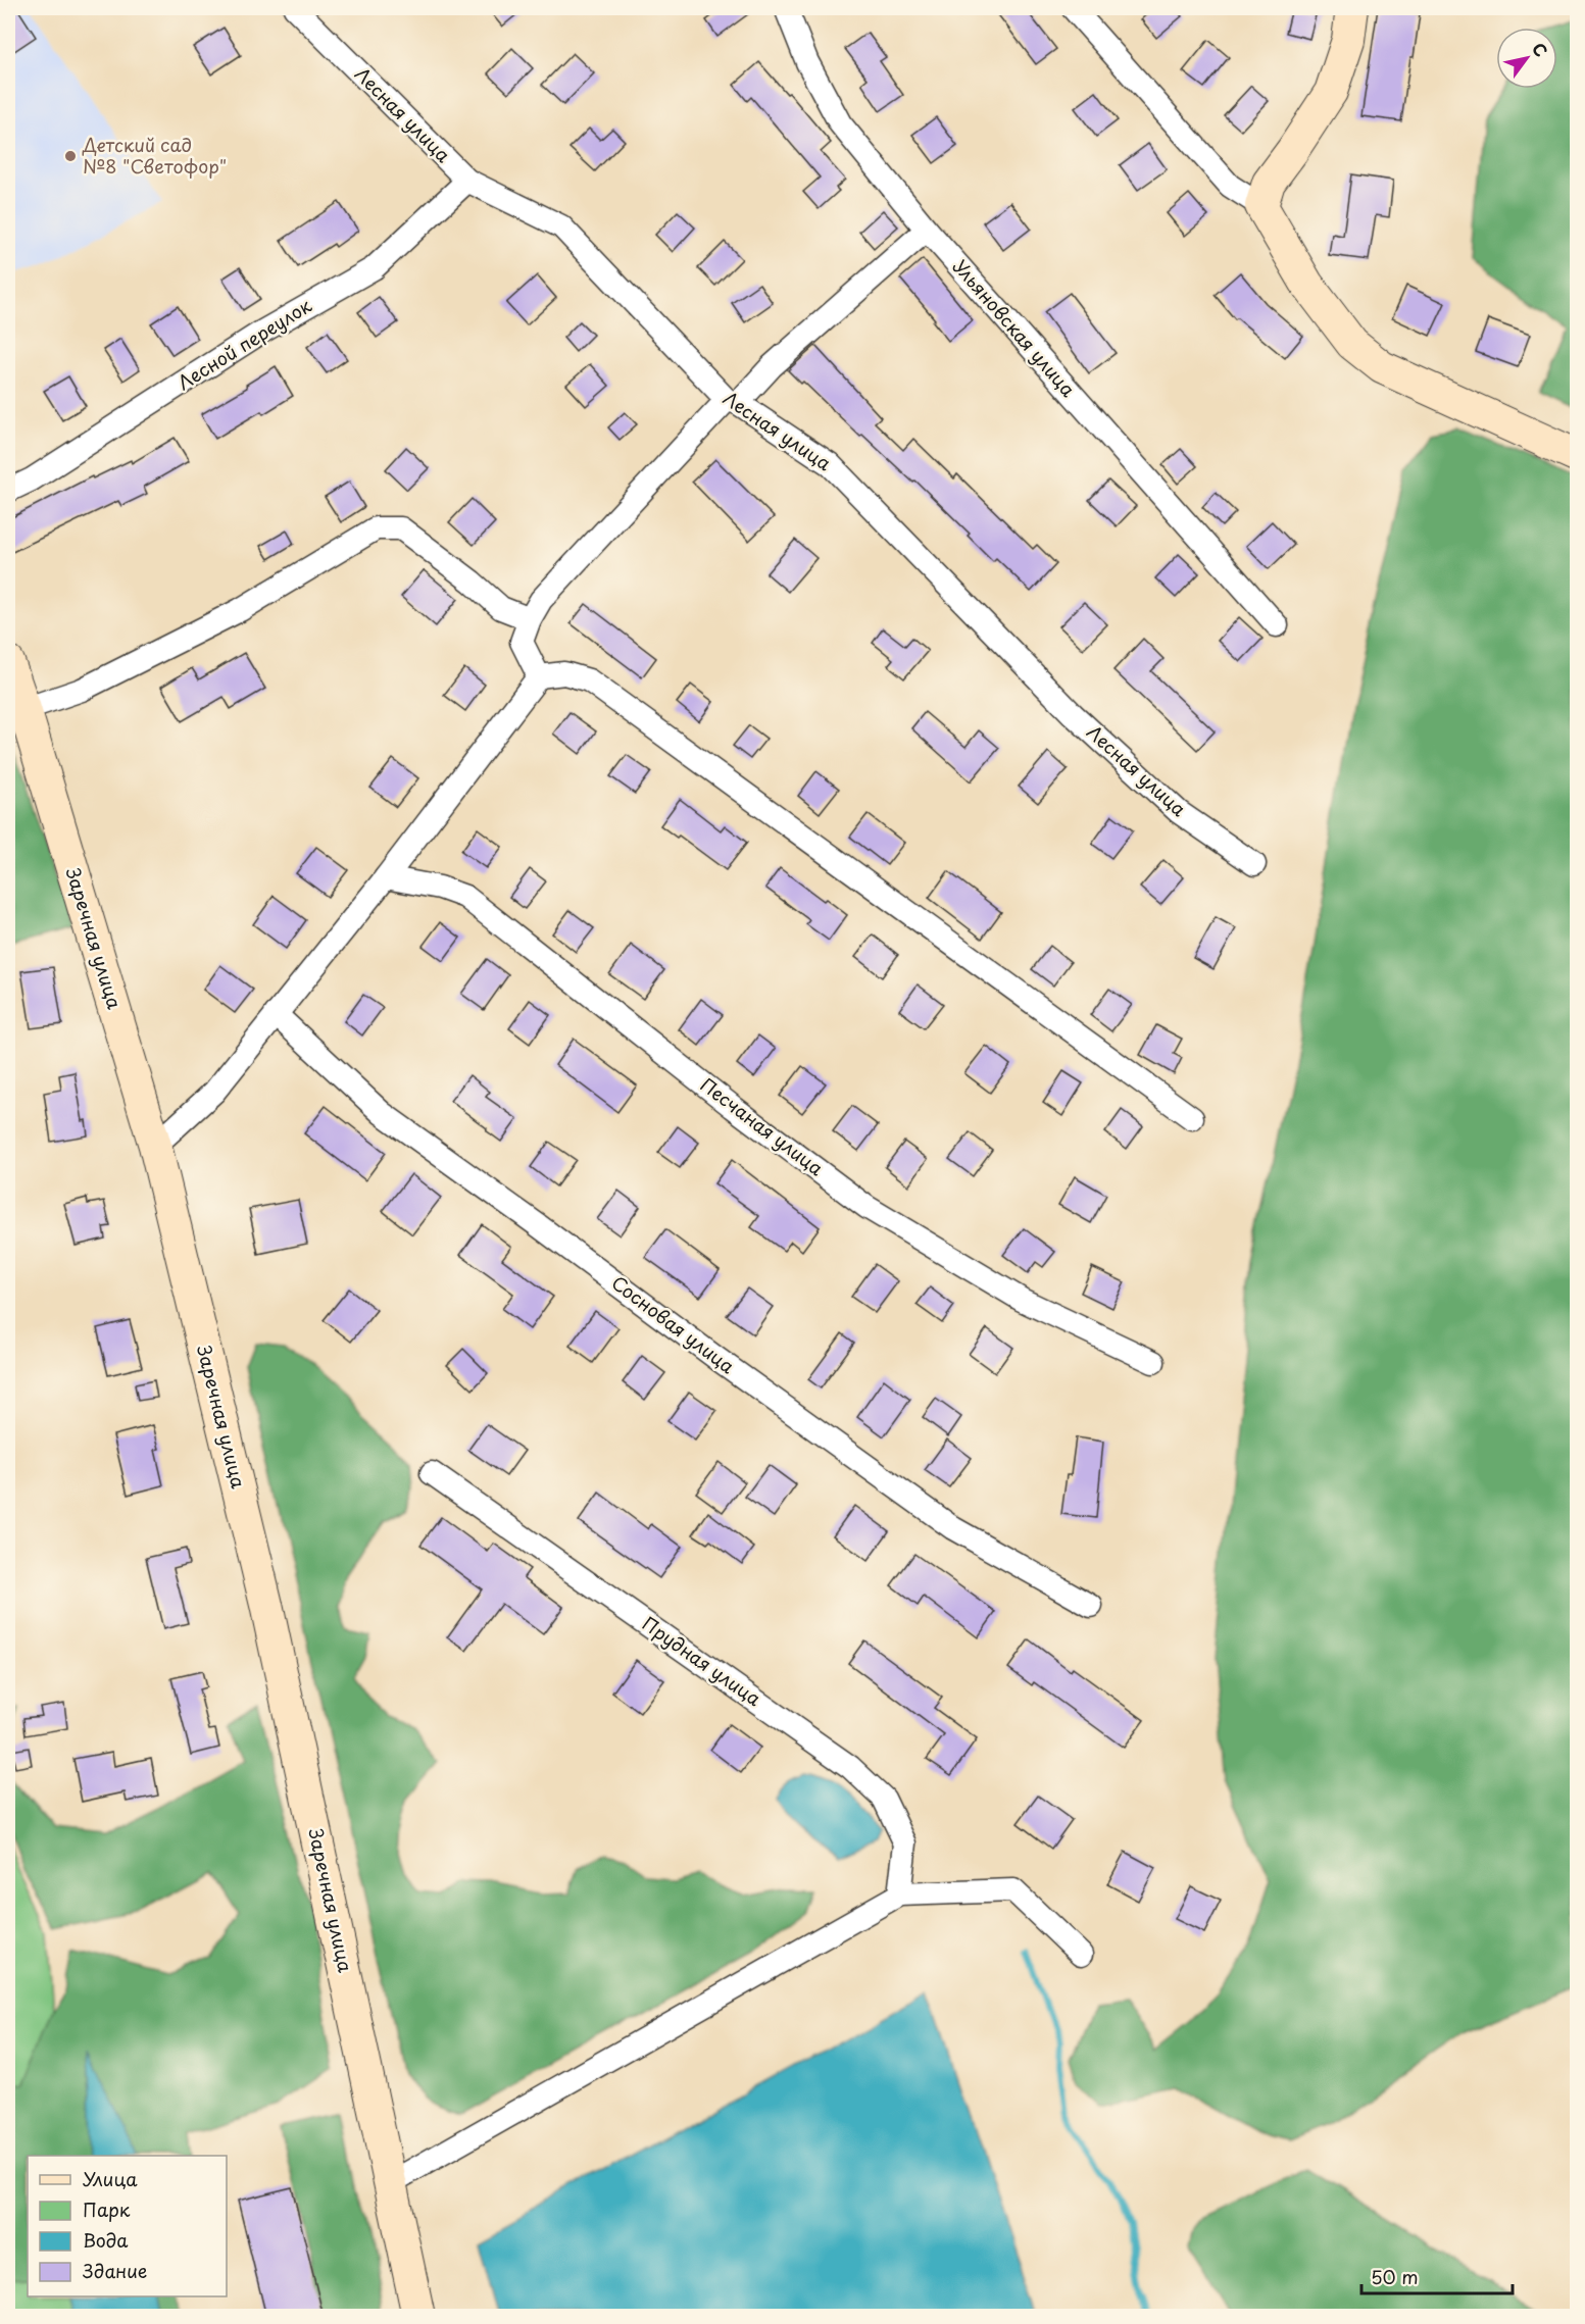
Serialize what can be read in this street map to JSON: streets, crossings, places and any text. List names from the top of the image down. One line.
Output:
{"streets":{"main road":["Заречная улица"],"street":["Лесная улица","Ульяновская улица","Лесной переулок","Песчаная улица","Сосновая улица","Прудная улица"]},"crossings":[["Лесная улица","Лесной переулок"]],"places":["Детский сад №8 \"Светофор\""],"legend":["Улица","Парк","Вода","Здание"],"scale_bar":"50 m","north":"top right"}
